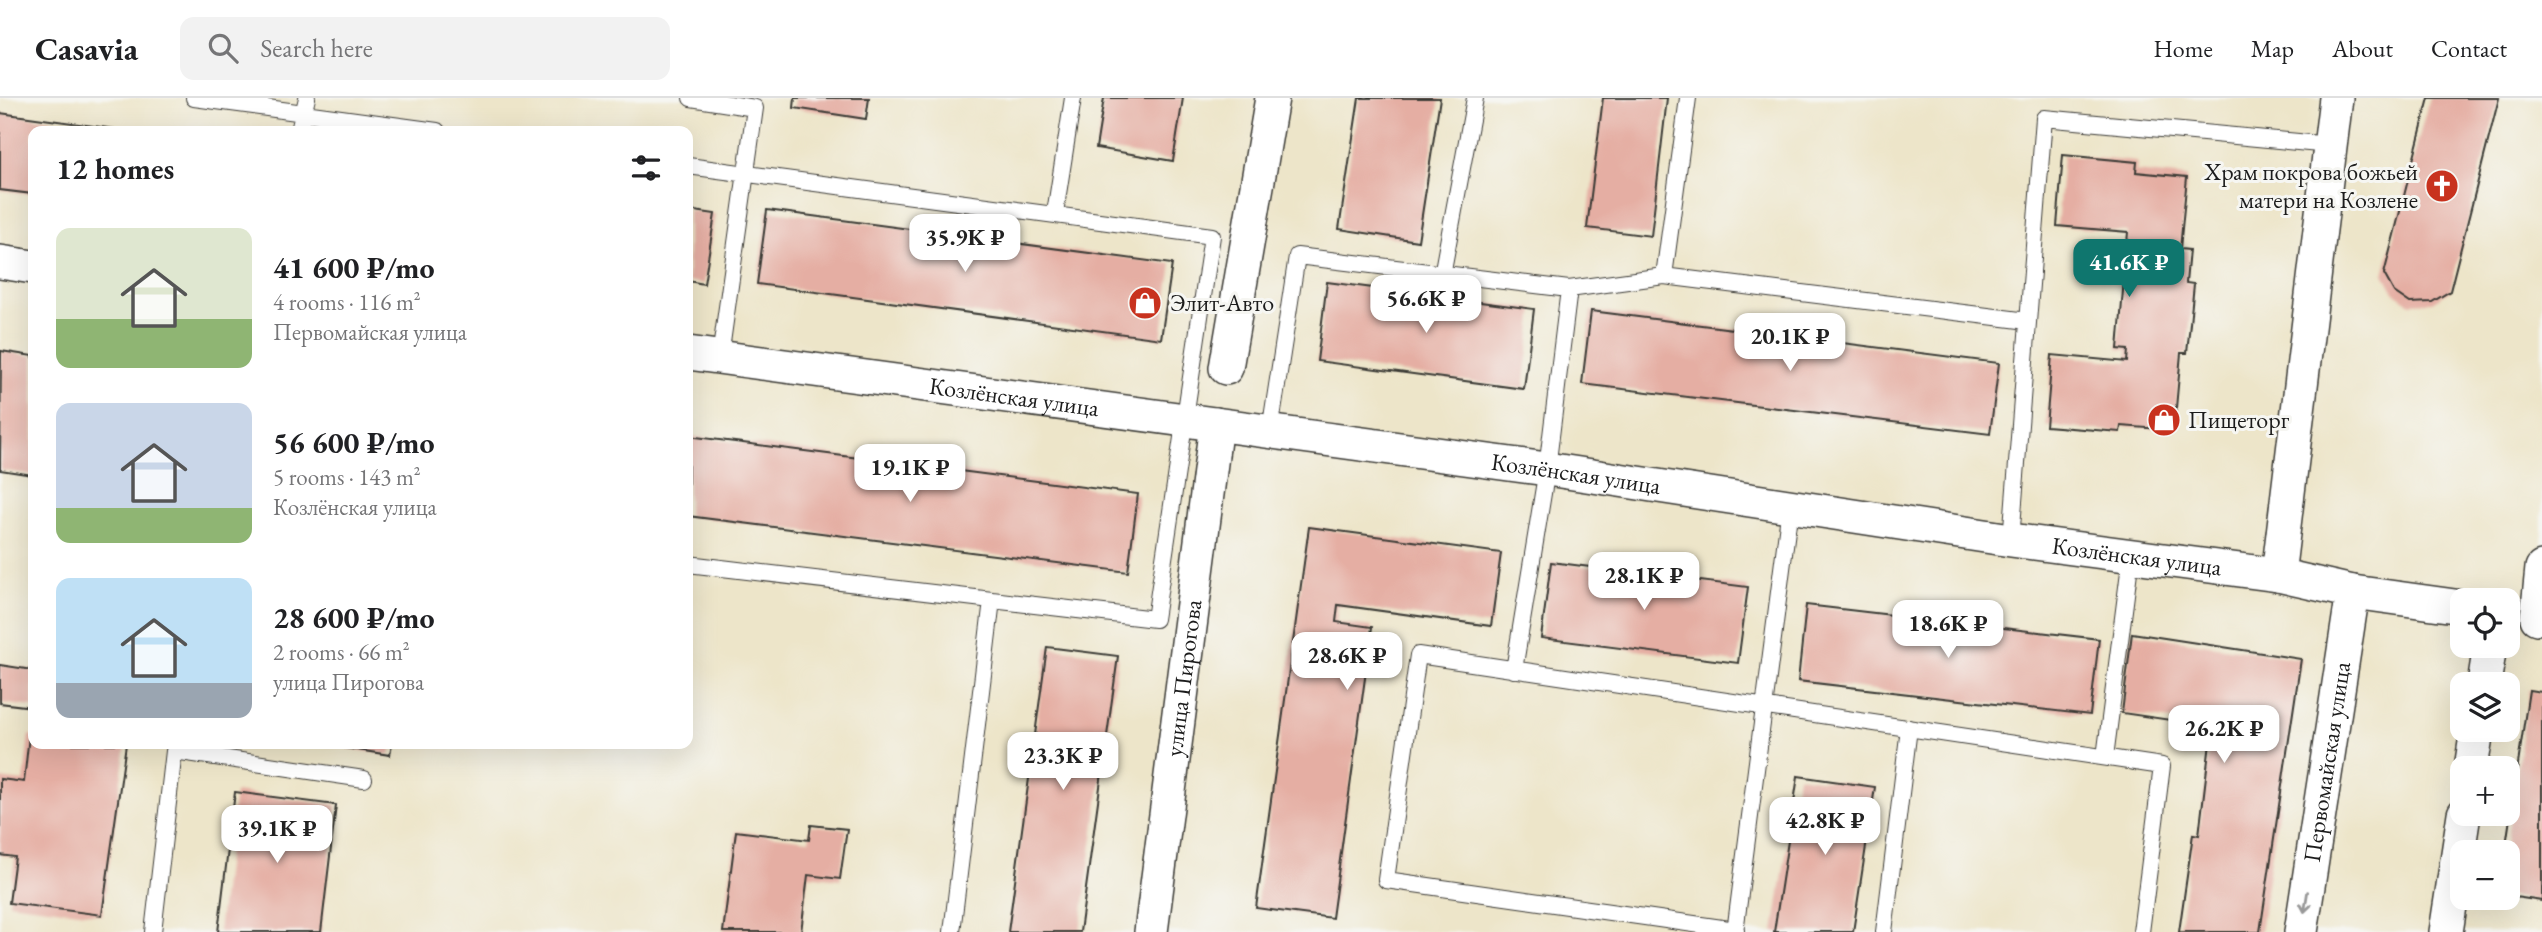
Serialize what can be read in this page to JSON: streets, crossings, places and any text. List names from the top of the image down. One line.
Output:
{"streets":{"street":["Козлёнская улица","улица Пирогова","Первомайская улица"]},"crossings":[["Козлёнская улица","улица Пирогова"],["Козлёнская улица","Первомайская улица"]],"places":{"church":["Храм покрова божьей матери на Козлене"],"shop":["Элит-Авто","Пищеторг"]},"page":{"header":"Casavia","search":"Search here","nav":["Home","Map","About","Contact"],"heading":"12 homes","list":[{"name":"41 600 ₽/mo","note":"4 rooms · 116 m² · Первомайская улица"},{"name":"56 600 ₽/mo","note":"5 rooms · 143 m² · Козлёнская улица"},{"name":"28 600 ₽/mo","note":"2 rooms · 66 m² · улица Пирогова"}],"price":["35.9K ₽","41.6K ₽","56.6K ₽","20.1K ₽","19.1K ₽","28.1K ₽","18.6K ₽","28.6K ₽","26.2K ₽","23.3K ₽","42.8K ₽","39.1K ₽"],"map_buttons":["+","−"]}}
